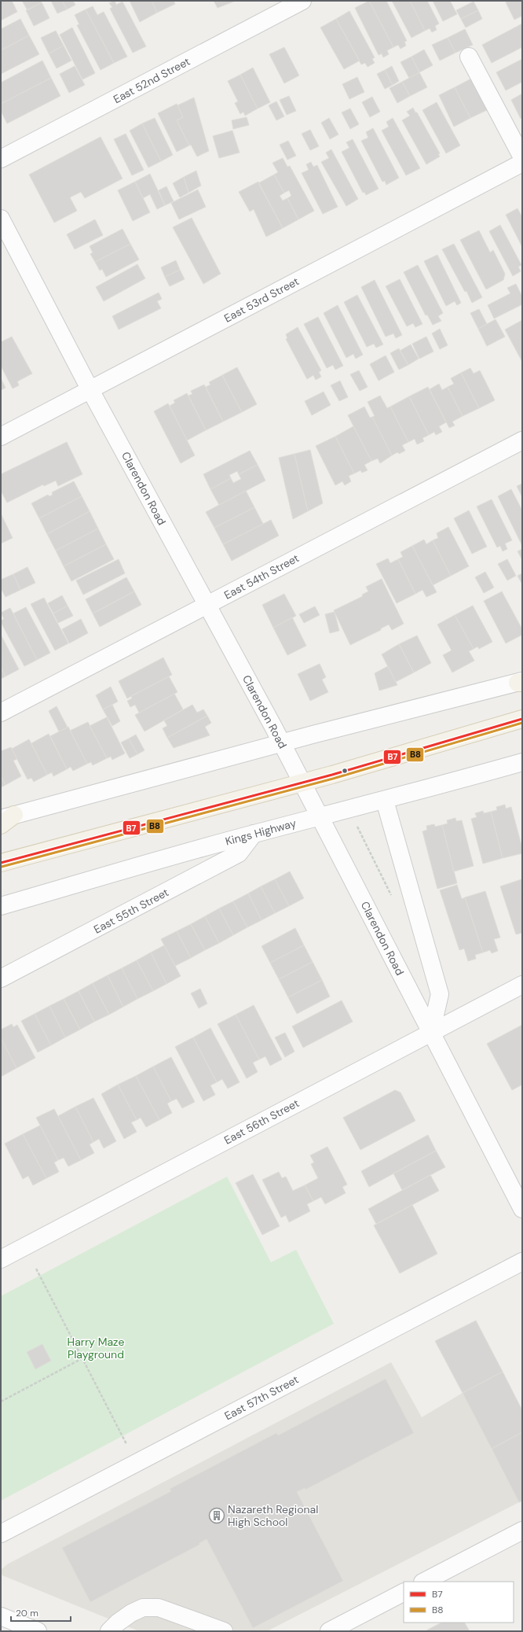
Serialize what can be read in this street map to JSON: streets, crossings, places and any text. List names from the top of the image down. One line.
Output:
{"streets":{"street":["East 52nd Street","East 53rd Street","Clarendon Road","East 54th Street","Kings Highway","East 55th Street","East 56th Street","East 57th Street"]},"crossings":[["East 53rd Street","Clarendon Road"],["Clarendon Road","East 54th Street"],["Clarendon Road","Kings Highway"],["Clarendon Road","East 56th Street"],["Kings Highway","East 55th Street"]],"parks":["Harry Maze Playground"],"places":{"building":["Nazareth Regional High School"]},"lines":["transit line B7","transit line B8"],"legend":["B7","B8"],"scale_bar":"20 m"}
